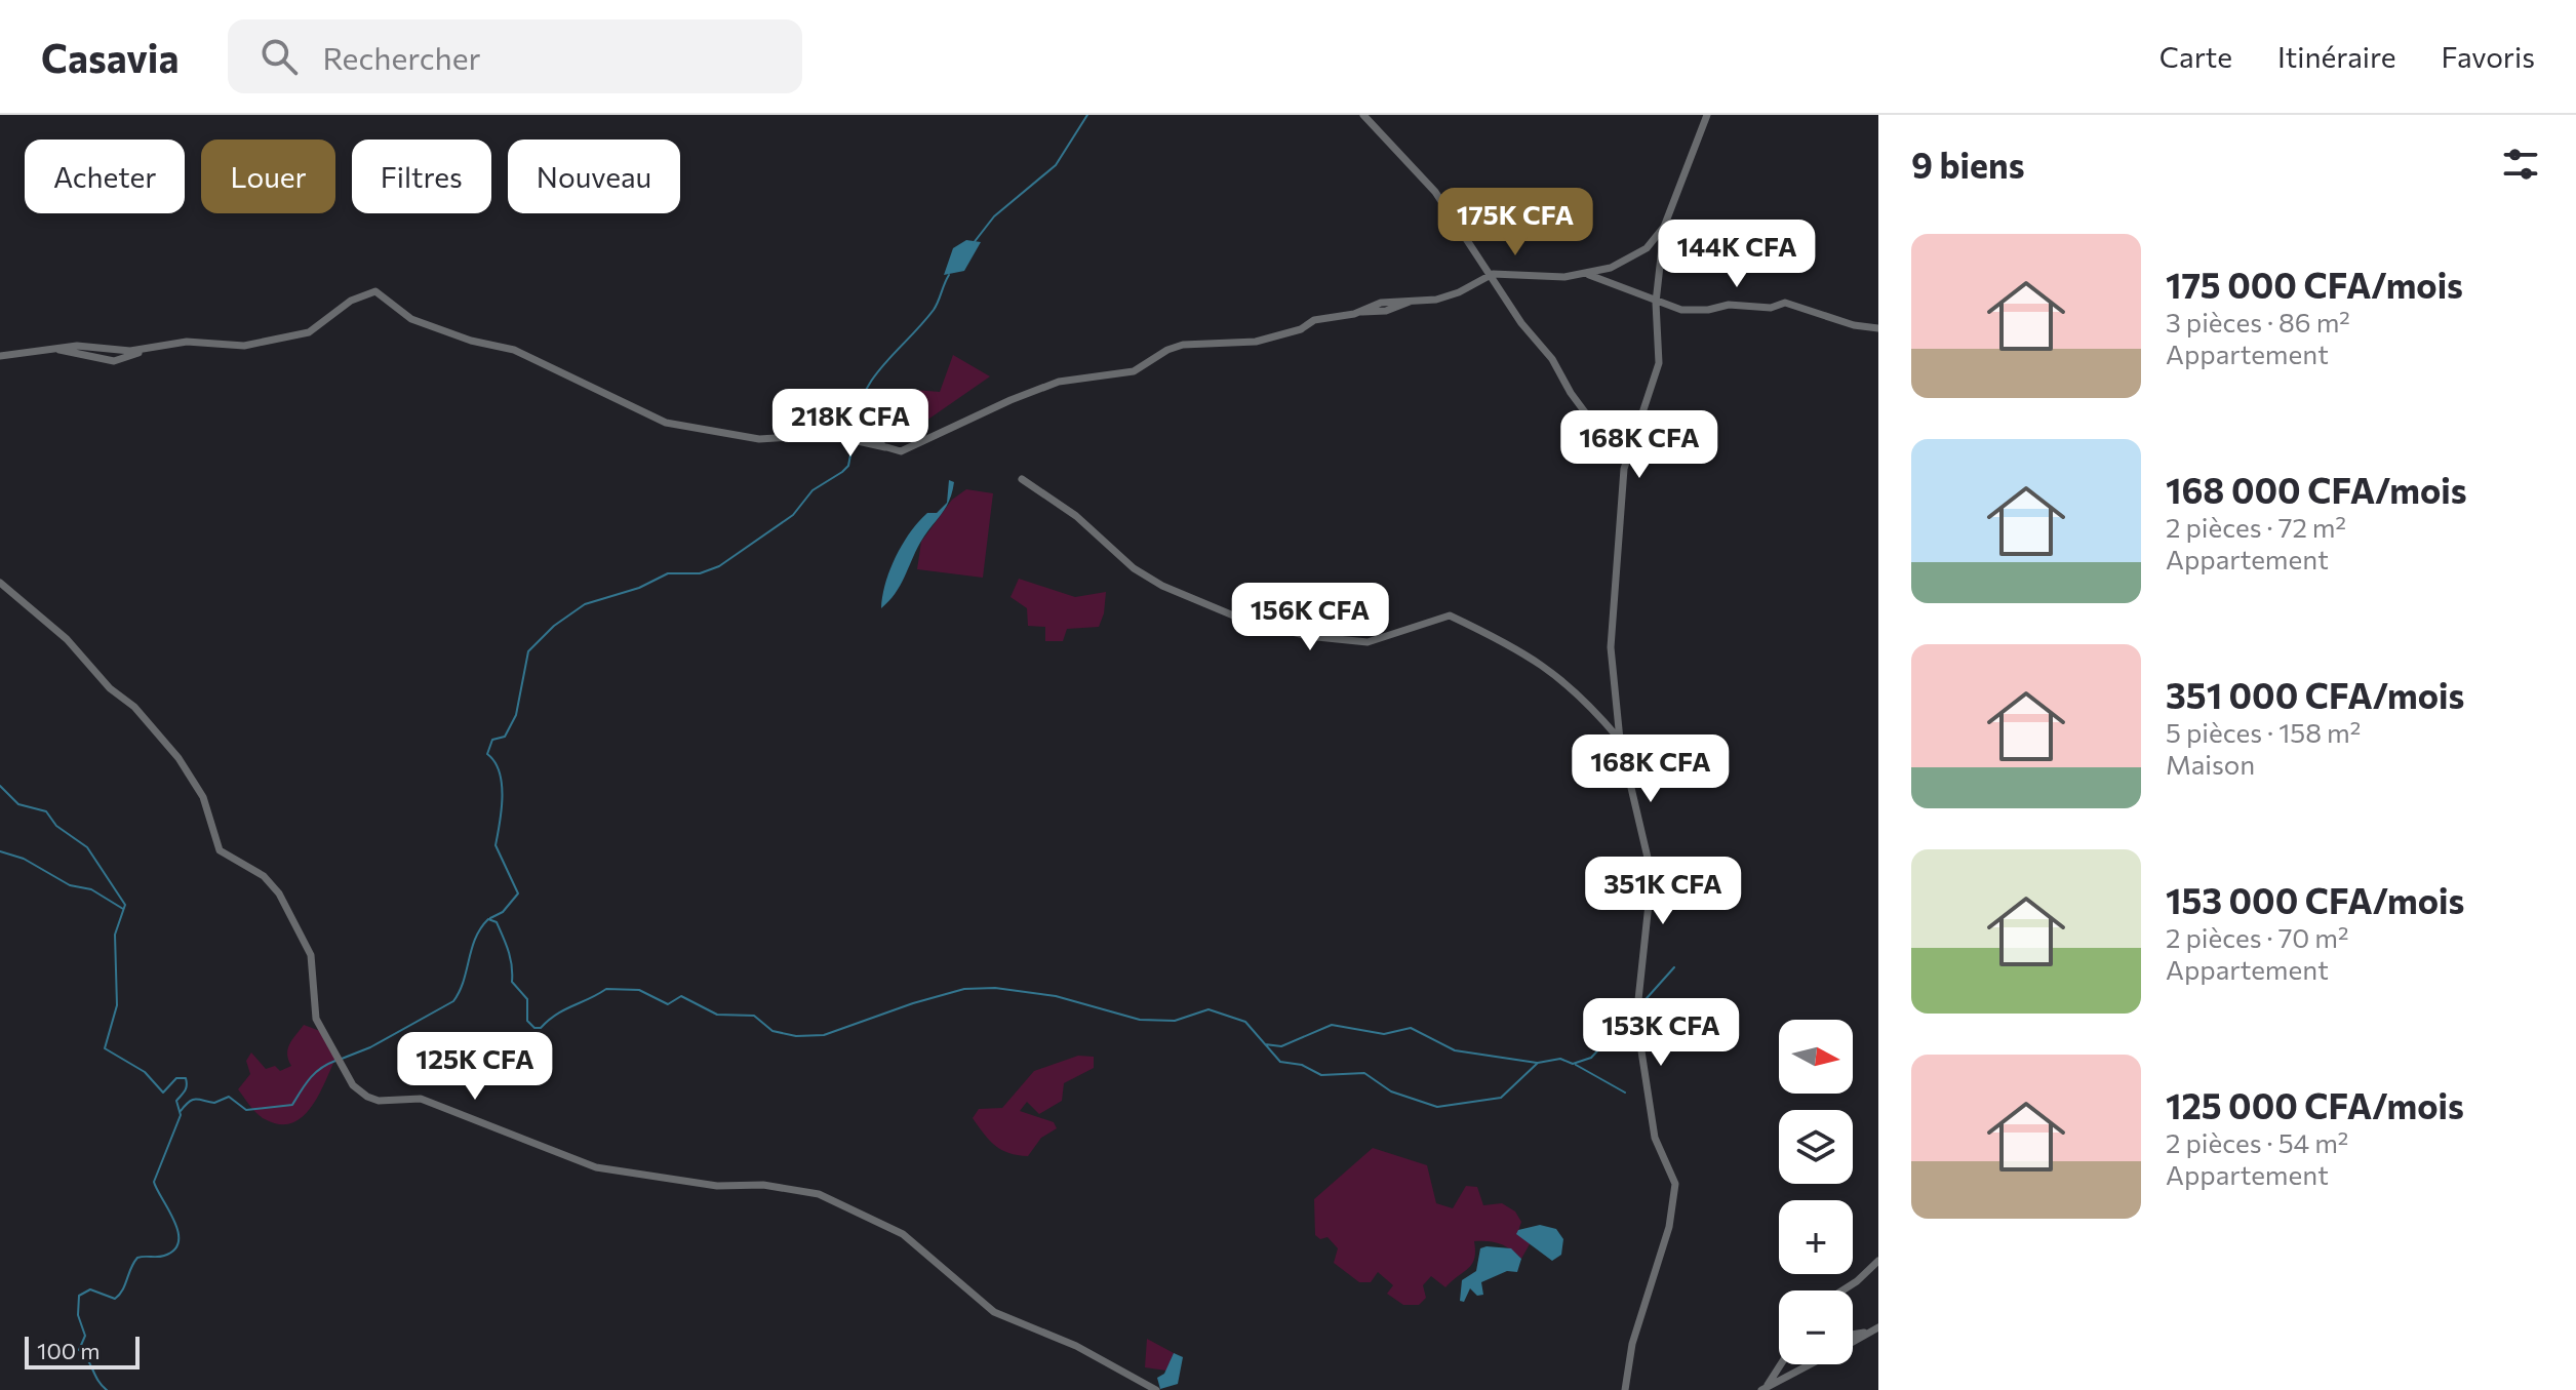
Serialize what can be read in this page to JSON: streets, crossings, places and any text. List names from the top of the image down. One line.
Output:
{"scale_bar":"100 m","north":"right","page":{"header":"Casavia","search":"Rechercher","nav":["Carte","Itinéraire","Favoris"],"heading":"9 biens","chip":["Acheter","Louer","Filtres","Nouveau"],"price":["175K CFA","144K CFA","218K CFA","168K CFA","156K CFA","168K CFA","351K CFA","153K CFA","125K CFA"],"list":[{"name":"175 000 CFA/mois","note":"3 pièces · 86 m² · Appartement"},{"name":"168 000 CFA/mois","note":"2 pièces · 72 m² · Appartement"},{"name":"351 000 CFA/mois","note":"5 pièces · 158 m² · Maison"},{"name":"153 000 CFA/mois","note":"2 pièces · 70 m² · Appartement"},{"name":"125 000 CFA/mois","note":"2 pièces · 54 m² · Appartement"}],"map_buttons":["+","−"],"scale":"100 m"}}
